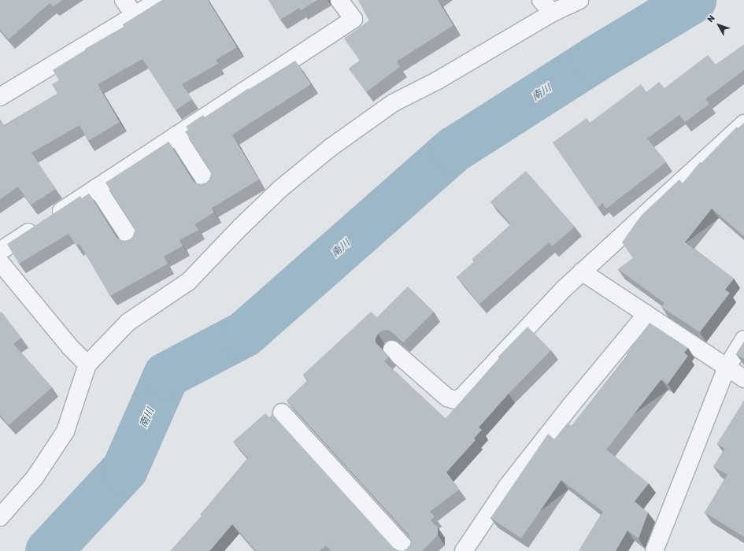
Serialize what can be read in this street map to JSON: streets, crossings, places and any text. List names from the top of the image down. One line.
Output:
{"water":["南川"],"north":"top left"}
